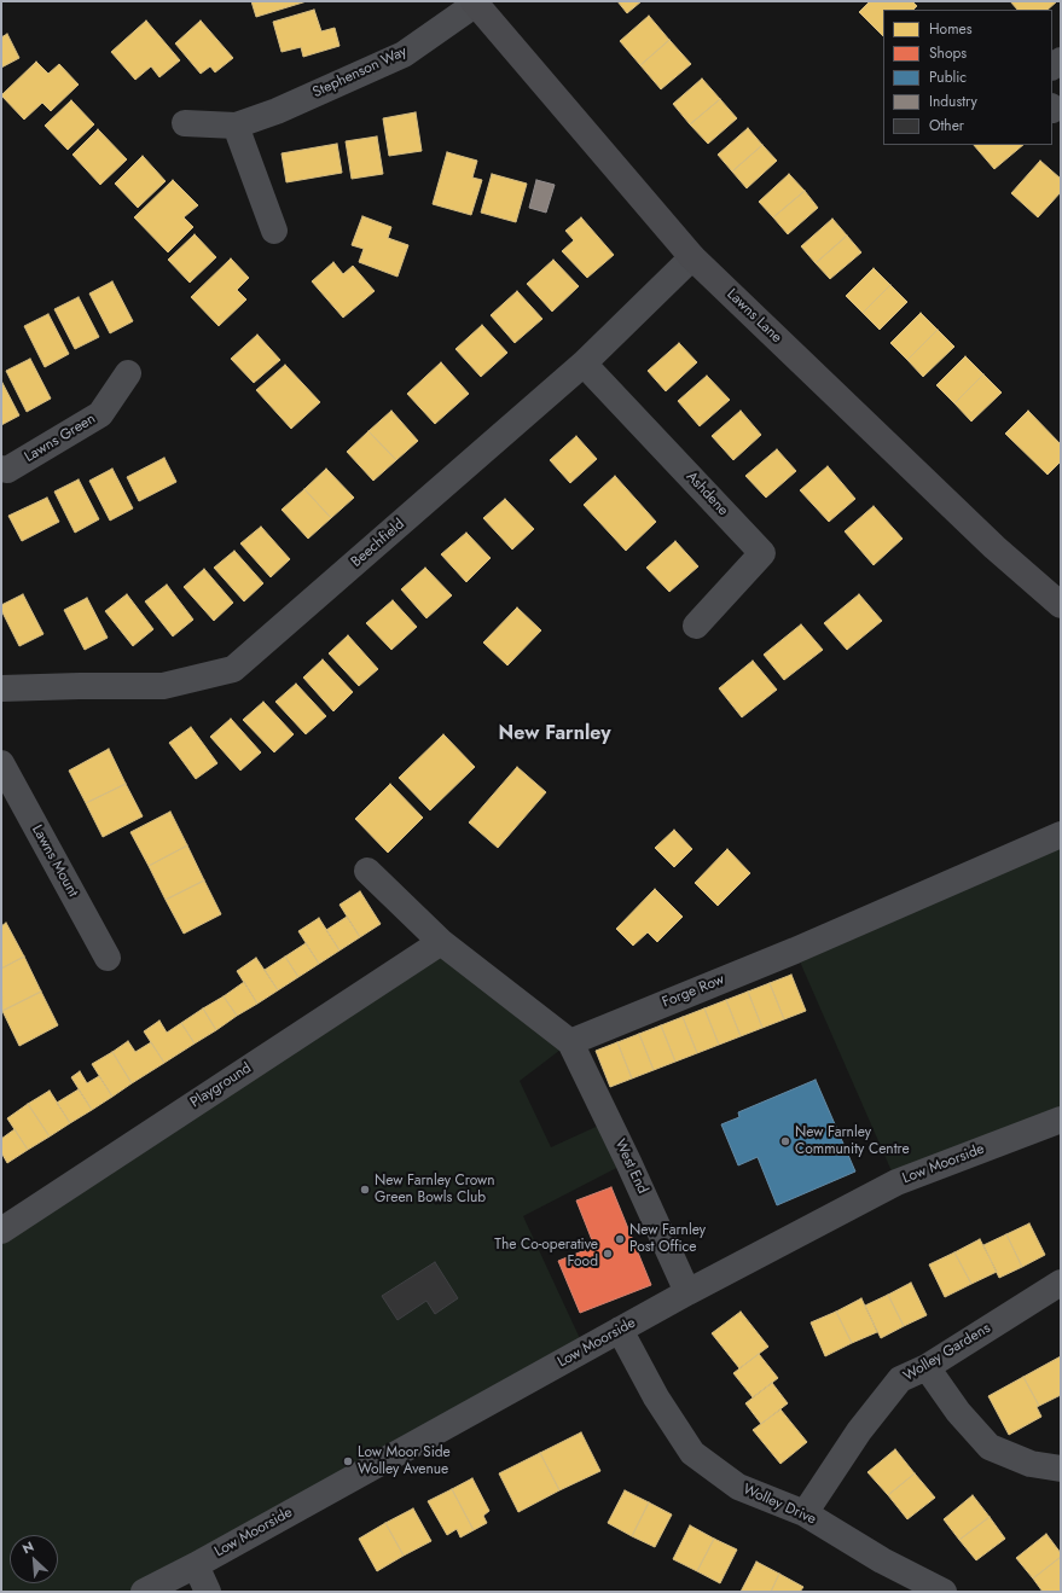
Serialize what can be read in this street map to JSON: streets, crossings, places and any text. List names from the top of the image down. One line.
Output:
{"streets":{"street":["Stephenson Way","Lawns Lane","Lawns Green","Ashdene","Beechfield","Lawns Mount","Forge Row","Playground","Low Moorside","West End","Wolley Gardens","Wolley Drive"]},"crossings":[["Stephenson Way","Lawns Lane"],["Lawns Lane","Beechfield"],["Ashdene","Beechfield"],["Forge Row","West End"],["Low Moorside","West End"],["Low Moorside","Wolley Drive"],["Wolley Gardens","Wolley Drive"]],"districts":["New Farnley"],"places":["New Farnley Community Centre","New Farnley Crown Green Bowls Club","New Farnley Post Office","The Co-operative Food","Low Moor Side Wolley Avenue"],"legend":["Homes","Shops","Public","Industry","Other"],"north":"top left"}
